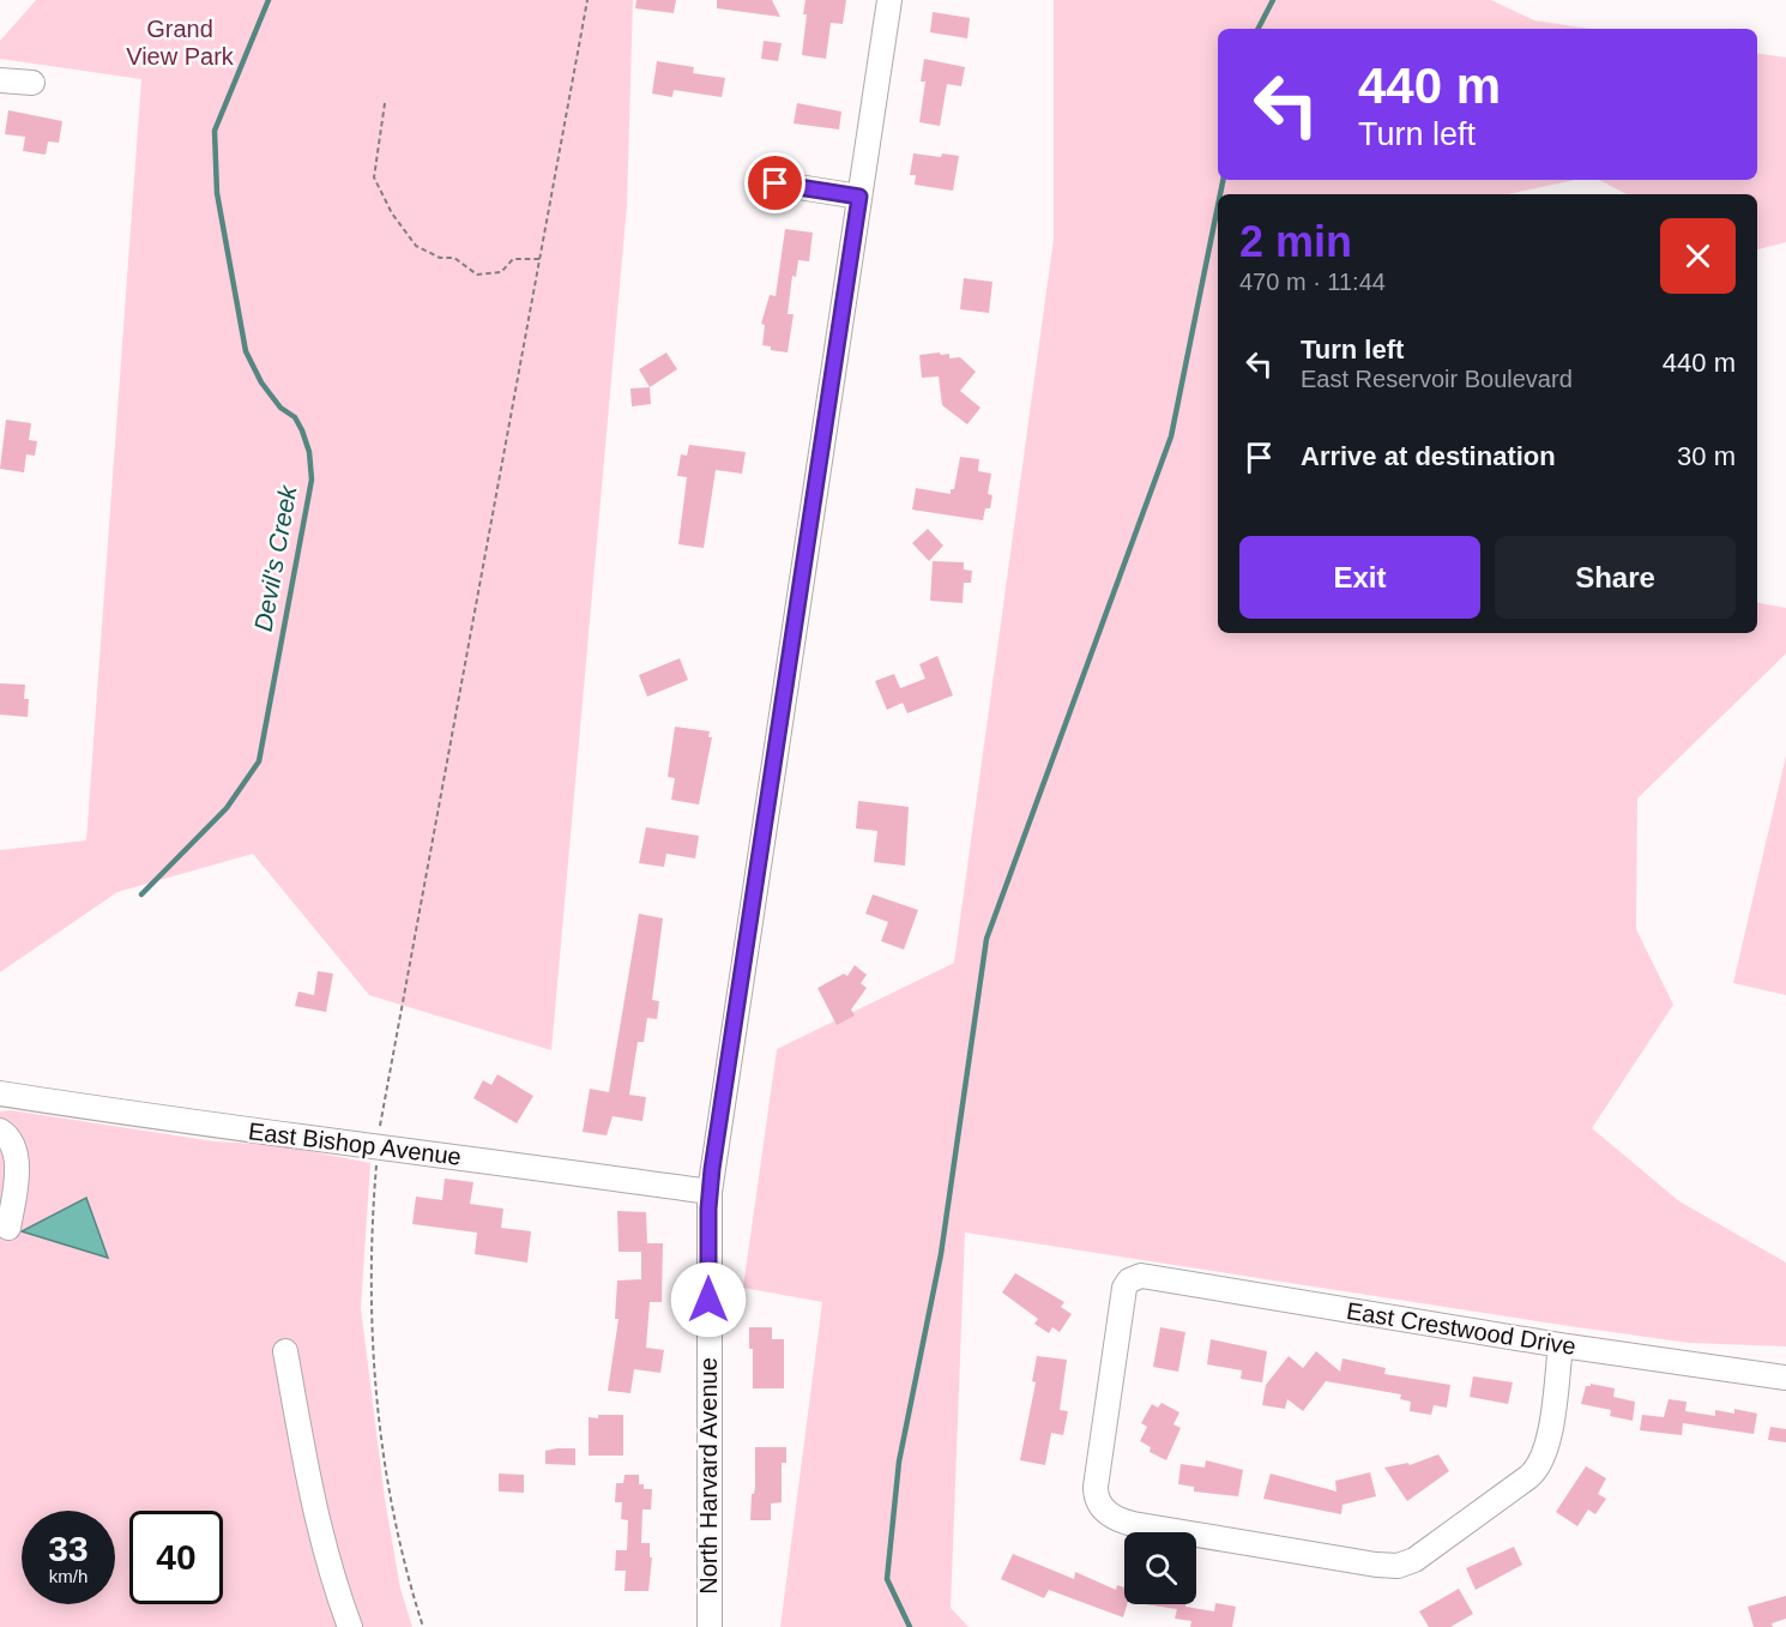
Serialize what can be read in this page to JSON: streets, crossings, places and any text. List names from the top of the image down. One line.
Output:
{"streets":{"street":["East Bishop Avenue","East Crestwood Drive","North Harvard Avenue"]},"crossings":[["East Bishop Avenue","North Harvard Avenue"]],"water":["Devil's Creek"],"parks":["Grand View Park"],"page":{"turn":["440 m","Turn left"],"heading":["2 min","470 m · 11:44"],"list":[{"name":"Turn left","note":"East Reservoir Boulevard","value":"440 m"},{"name":"Arrive at destination","value":"30 m"}],"buttons":["Exit","Share"],"speed":"33 km/h","limit":"40"}}
